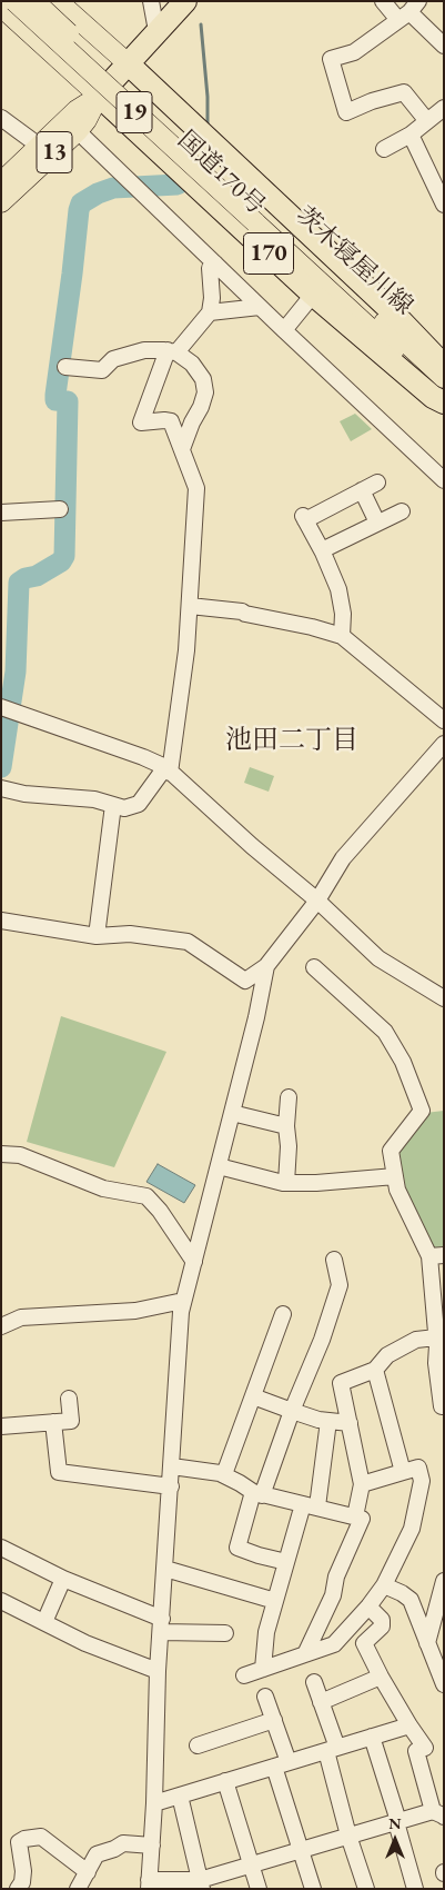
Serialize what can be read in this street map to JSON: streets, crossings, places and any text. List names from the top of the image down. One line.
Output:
{"streets":{"highway":["国道170号","170"],"main road":["19","13","茨木寝屋川線"]},"crossings":[["19","13"],["19","国道170号"],["13","国道170号"]],"districts":["池田二丁目"],"north":"top"}
